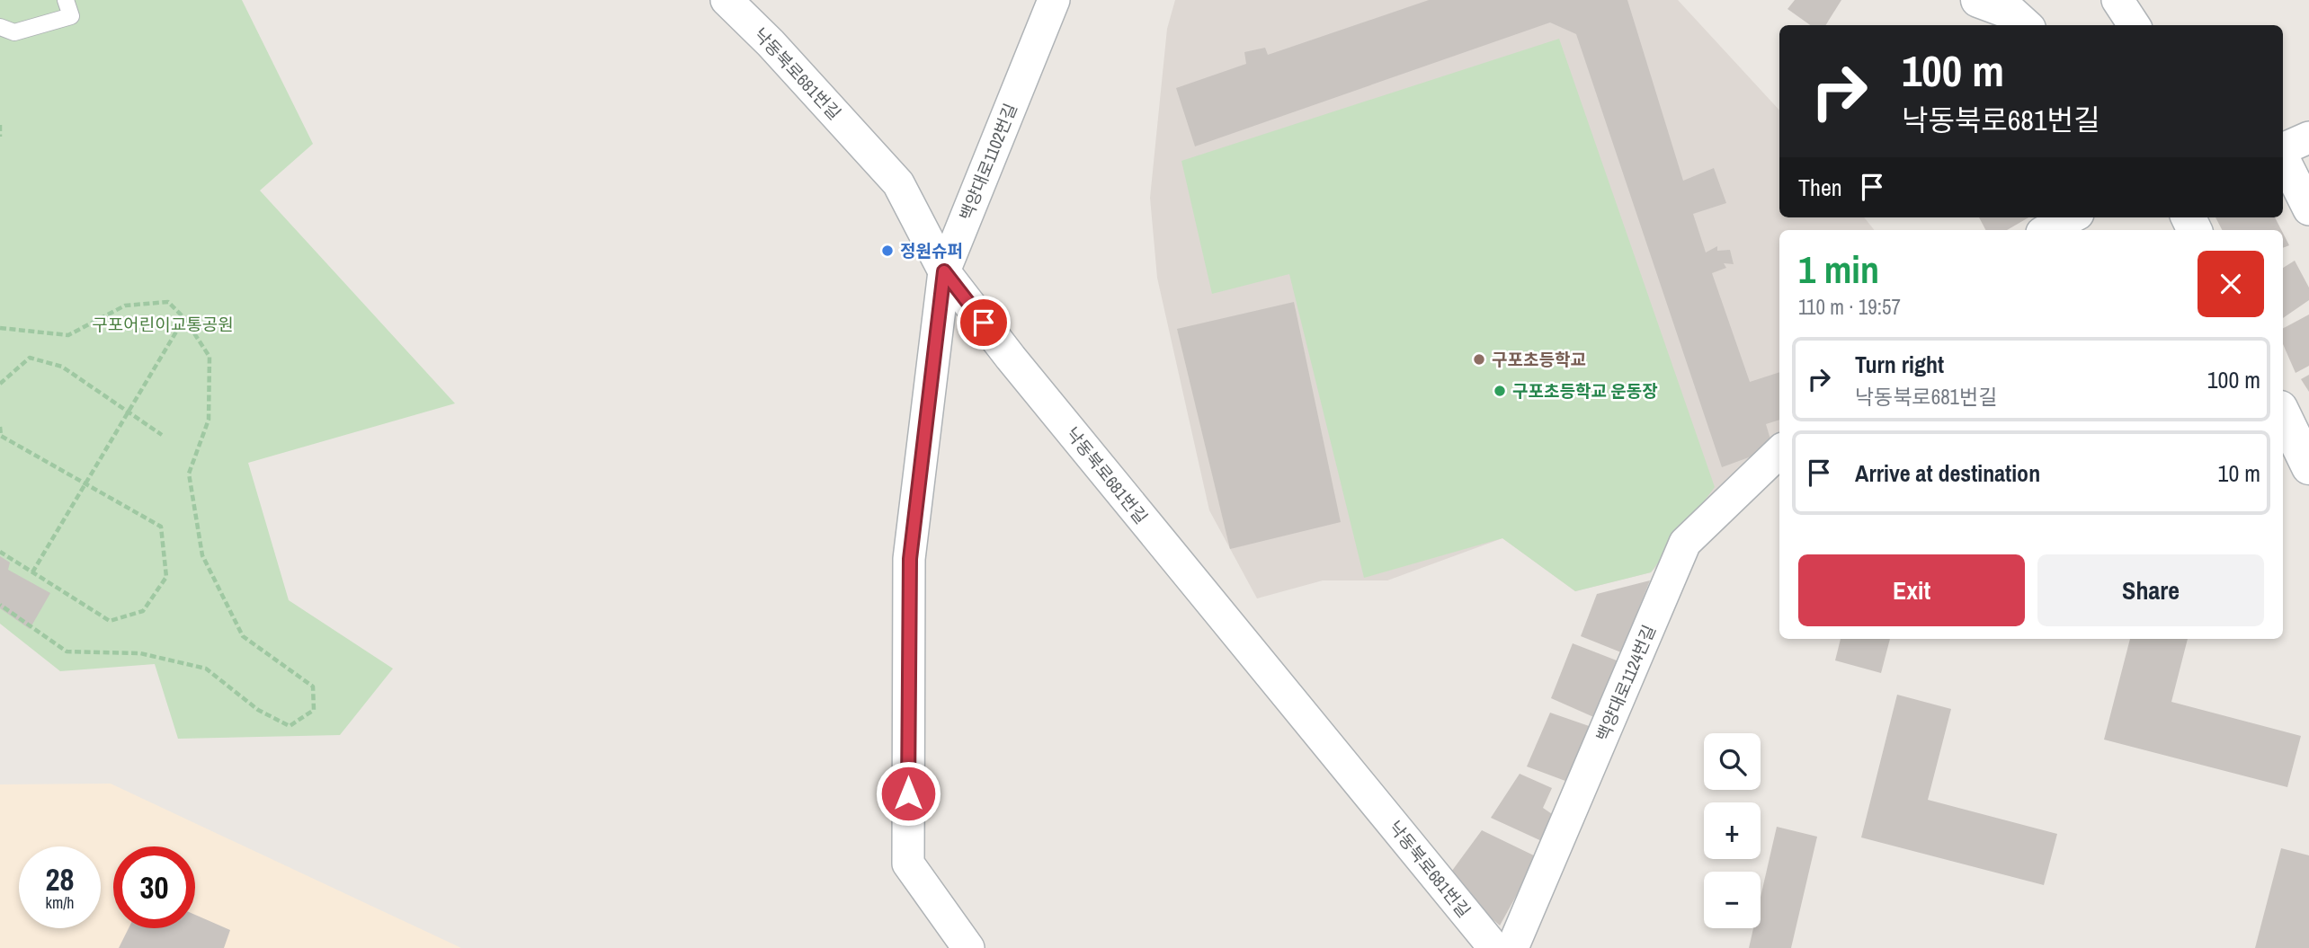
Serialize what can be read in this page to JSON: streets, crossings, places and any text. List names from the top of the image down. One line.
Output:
{"streets":{"street":["낙동북로681번길","백양대로1102번길","백양대로1124번길"]},"crossings":[["낙동북로681번길","백양대로1102번길"]],"parks":["구포어린이교통공원"],"places":["정원슈퍼","구포초등학교","구포초등학교 운동장"],"page":{"turn":["100 m","낙동북로681번길"],"then":"Then","heading":["1 min","110 m · 19:57"],"list":[{"name":"Turn right","note":"낙동북로681번길","value":"100 m"},{"name":"Arrive at destination","value":"10 m"}],"buttons":["Exit","Share"],"map_buttons":["+","−"],"speed":"28 km/h","limit":"30"}}
